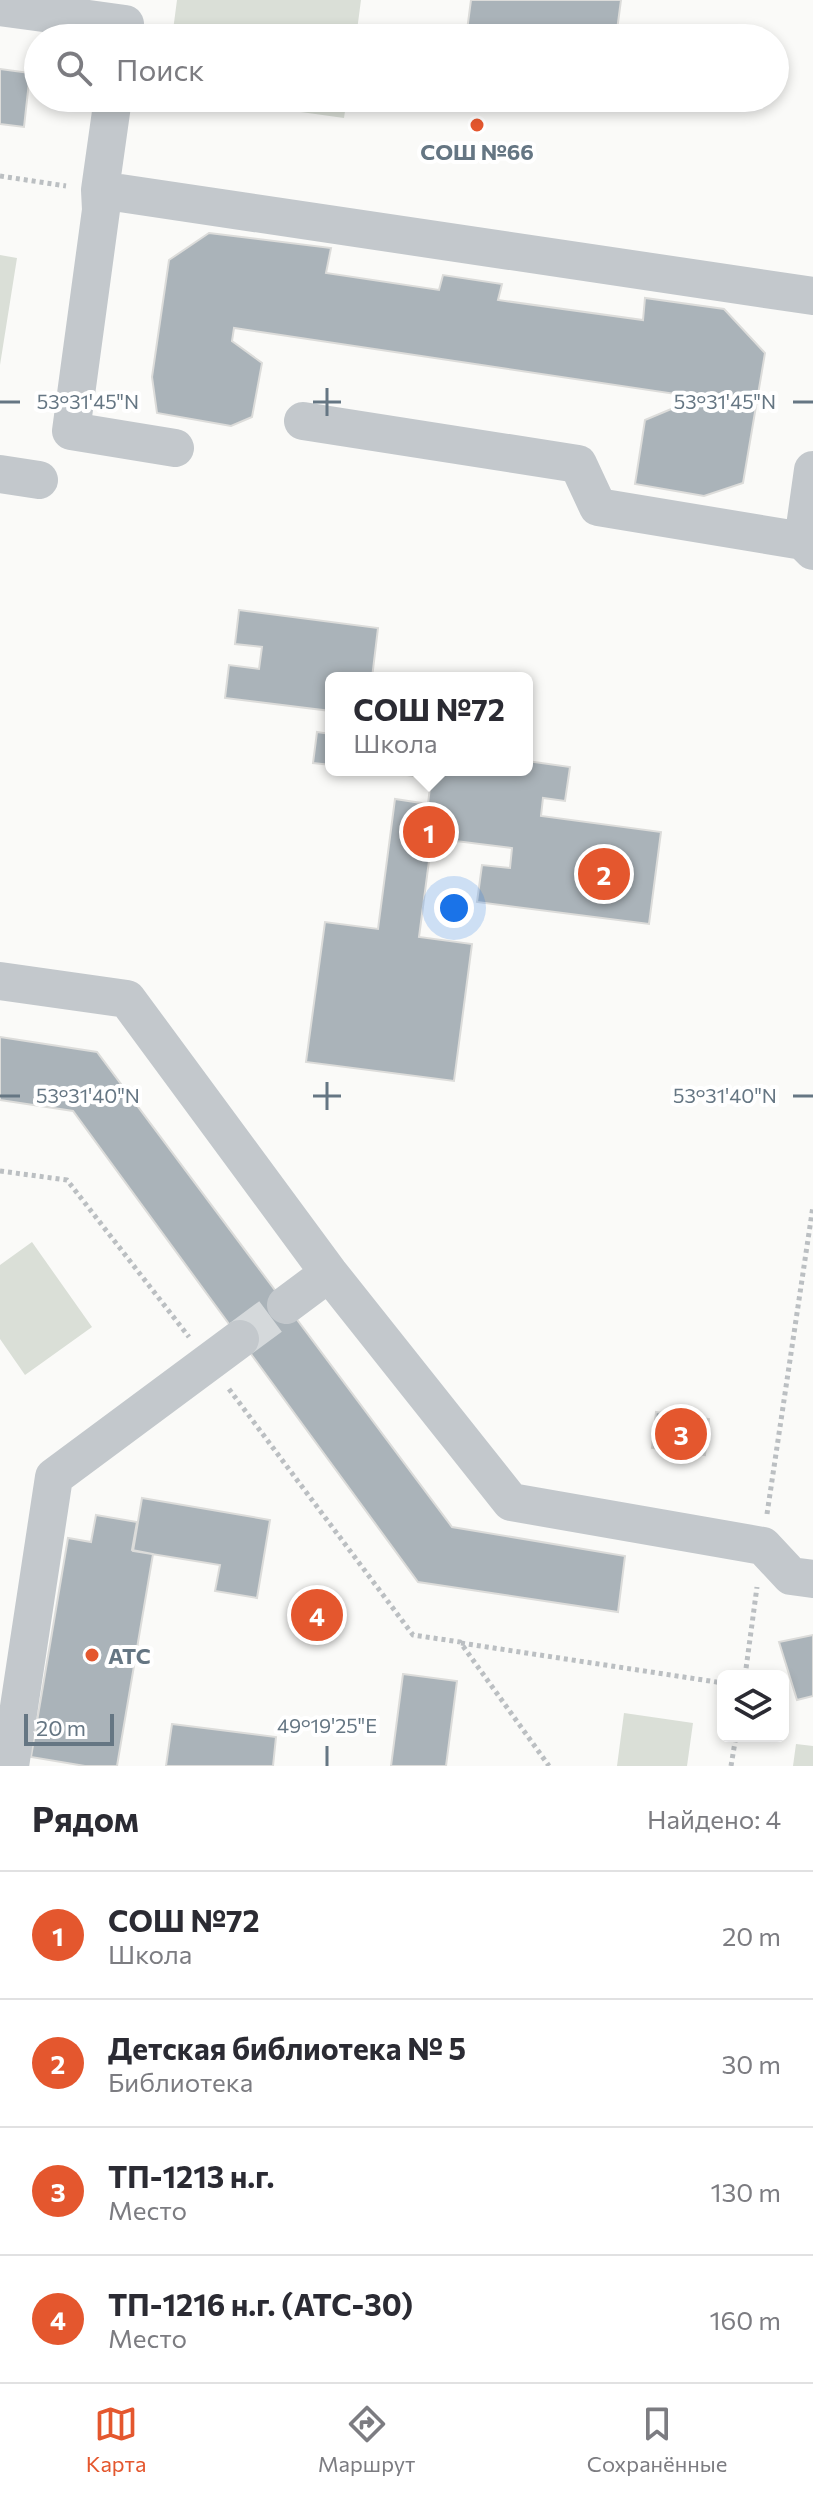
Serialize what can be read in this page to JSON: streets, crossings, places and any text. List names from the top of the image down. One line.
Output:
{"places":["СОШ №66","АТС"],"scale_bar":"20 m","page":{"search":"Поиск","popup":["СОШ №72","Школа"],"pins":["1","2","3","4"],"scale":"20 m","heading":["Рядом","Найдено: 4"],"list":[{"mark":"1","name":"СОШ №72","note":"Школа","value":"20 m"},{"mark":"2","name":"Детская библиотека № 5","note":"Библиотека","value":"30 m"},{"mark":"3","name":"ТП-1213 н.г.","note":"Место","value":"130 m"},{"mark":"4","name":"ТП-1216 н.г. (АТС-30)","note":"Место","value":"160 m"}],"nav":["Карта","Маршрут","Сохранённые"]},"coordinates":["53°31'45\"N","53°31'40\"N","49°19'25\"E"]}
